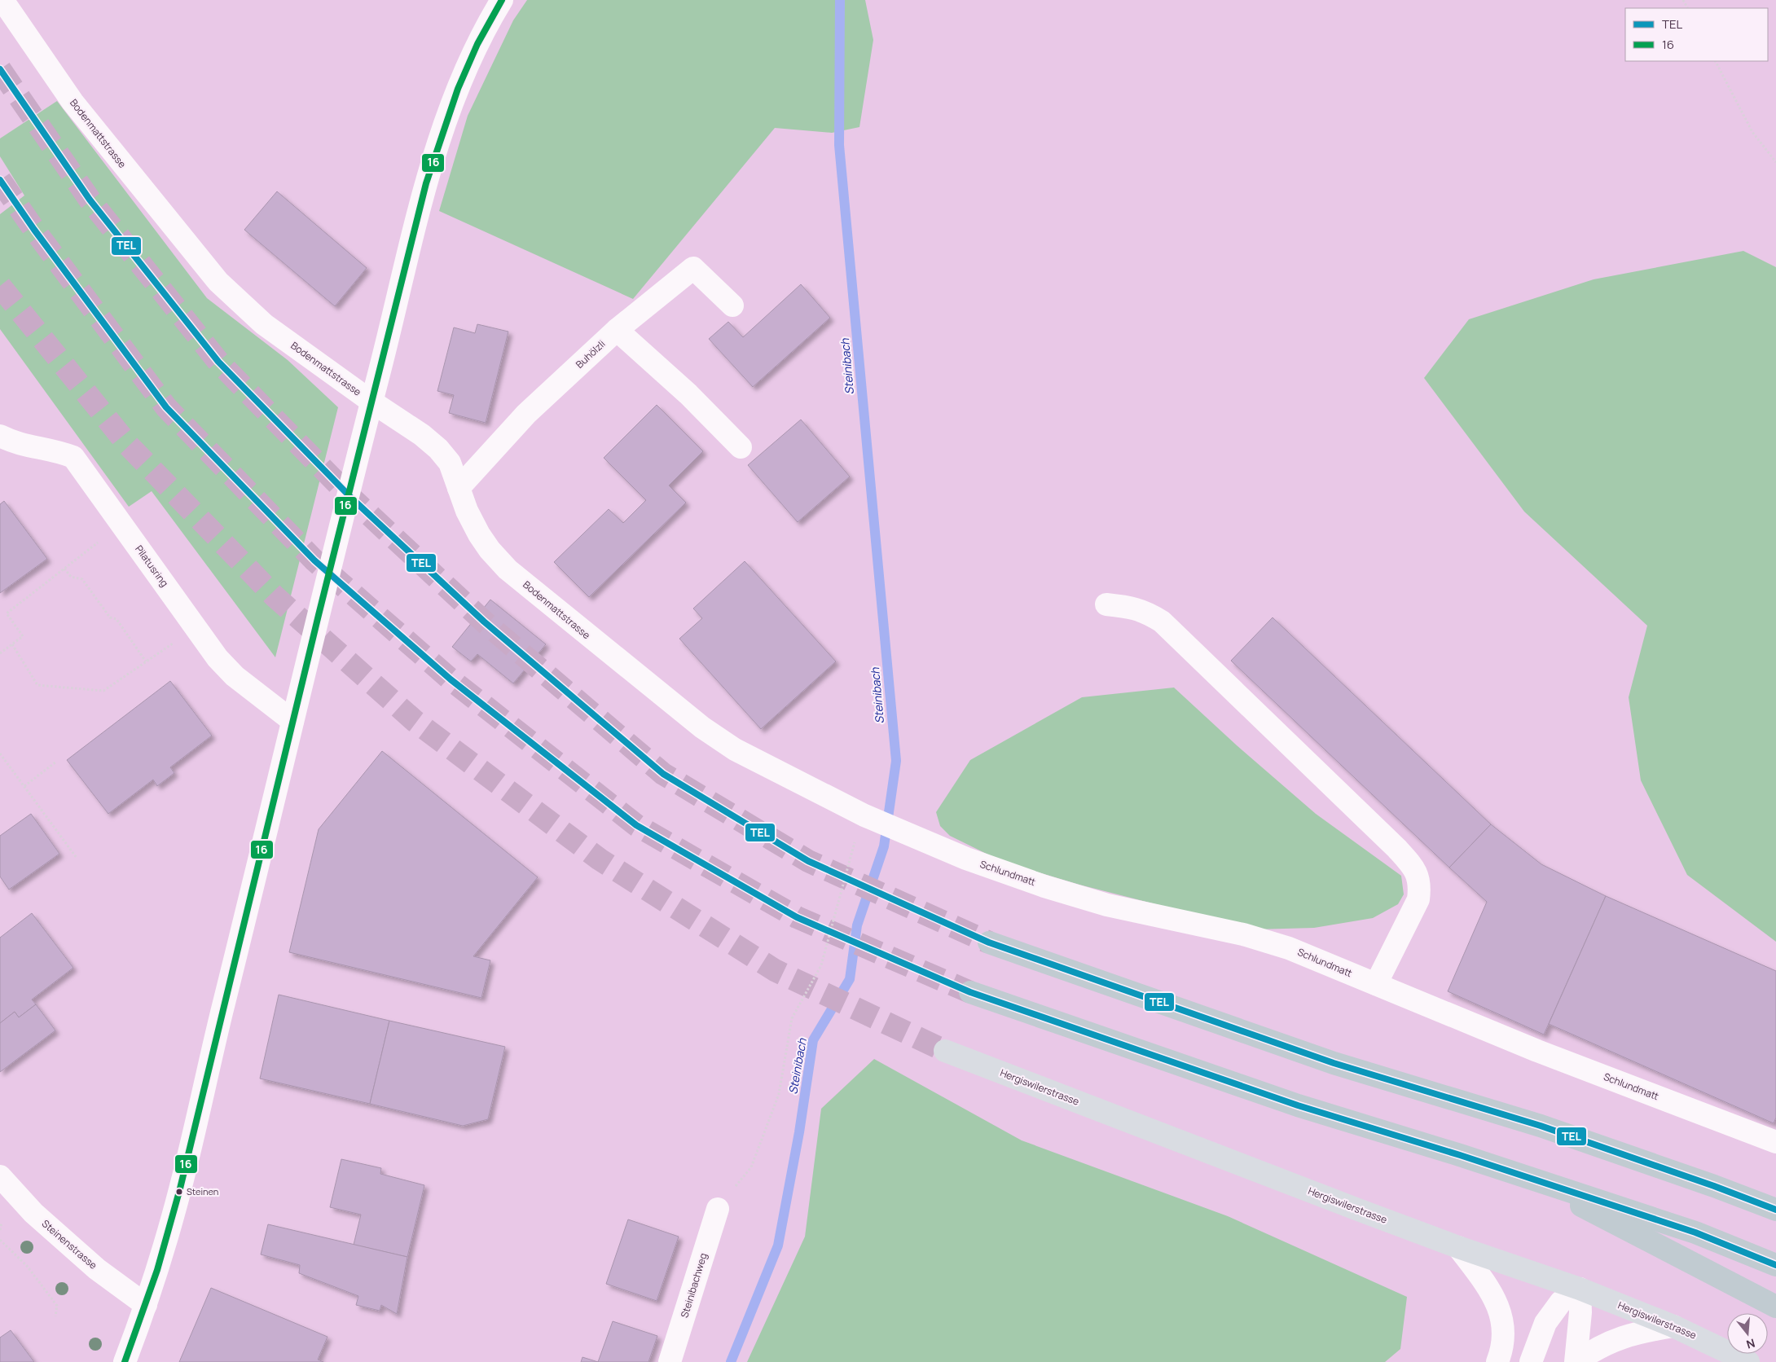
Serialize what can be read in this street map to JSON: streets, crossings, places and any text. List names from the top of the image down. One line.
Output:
{"streets":{"main road":["Hergiswilerstrasse"],"street":["Bodenmattstrasse","Buhölzli","Pilatusring","Schlundmatt","Steinenstrasse","Steinibachweg"]},"crossings":[["Bodenmattstrasse","Buhölzli"],["Bodenmattstrasse","Schlundmatt"]],"water":["Steinibach"],"places":["Steinen"],"lines":["transit line 16","transit line TEL"],"legend":["TEL","16"],"north":"bottom"}
